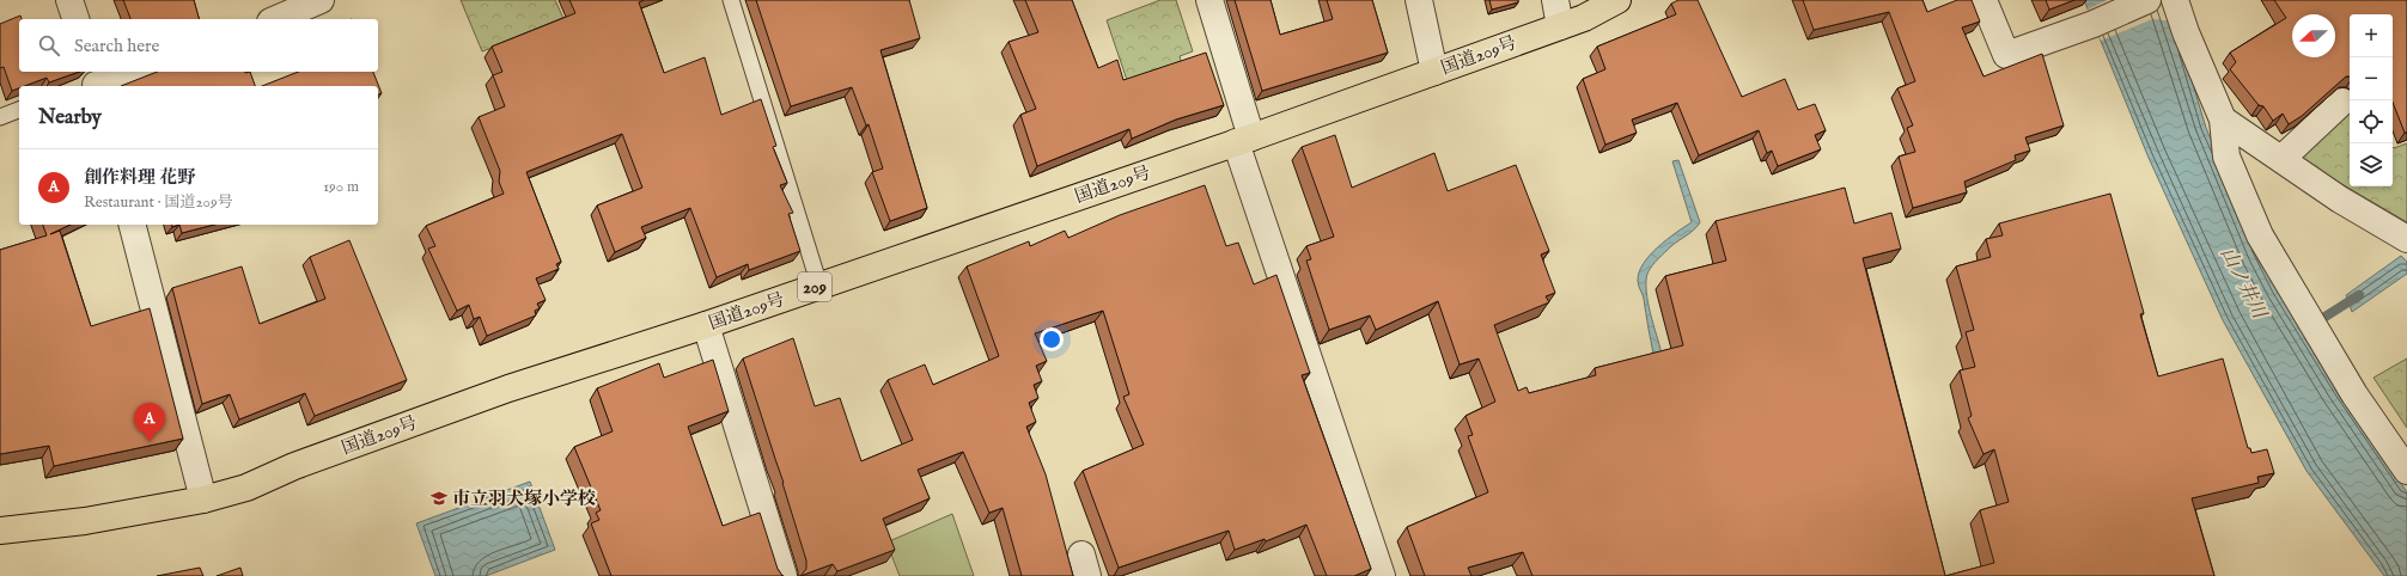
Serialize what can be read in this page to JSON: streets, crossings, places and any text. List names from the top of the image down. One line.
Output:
{"streets":{"highway":["国道209号","209"]},"water":["山ノ井川"],"places":{"school or university":["市立羽犬塚小学校"]},"north":"left","page":{"map_buttons":["+","−"],"search":"Search here","heading":"Nearby","list":[{"mark":"A","name":"創作料理 花野","note":"Restaurant · 国道209号","value":"190 m"}],"pins":"A"}}
